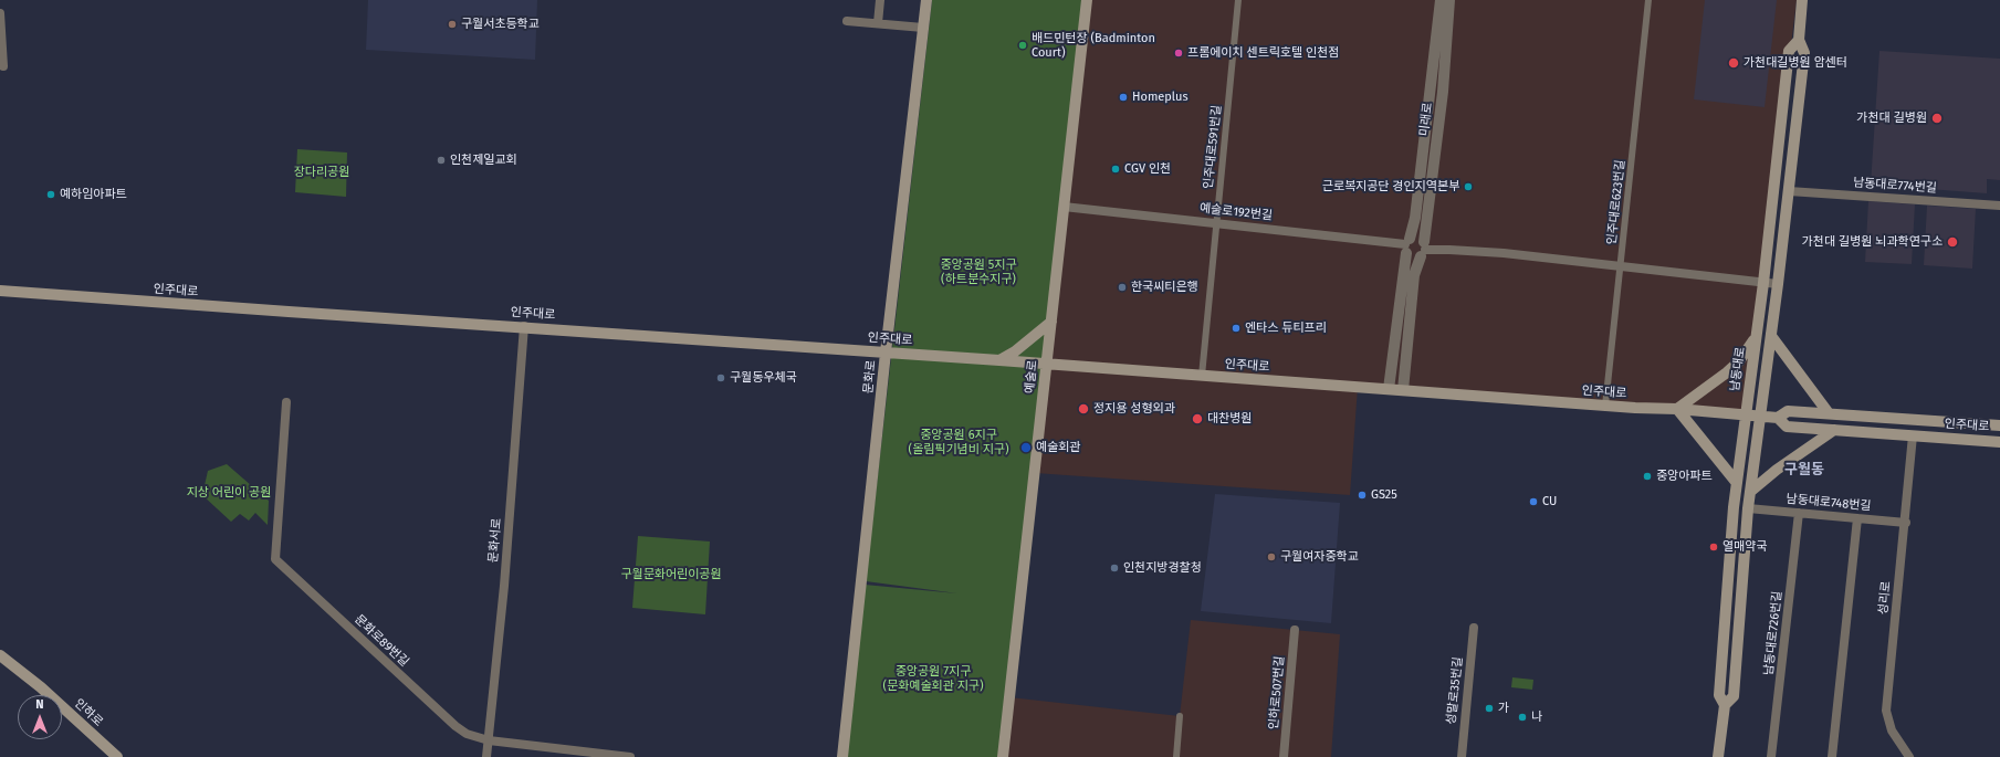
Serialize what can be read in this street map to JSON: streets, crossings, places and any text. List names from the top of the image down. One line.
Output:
{"streets":{"main road":["인주대로","남동대로","문화로","예술로","인하로"],"street":["미래로","인주대로591번길","남동대로774번길","인주대로623번길","예술로192번길","남동대로748번길","문화서로","성리로","남동대로726번길","문화로89번길","성말로35번길","인하로507번길"]},"crossings":[["미래로","예술로192번길"],["미래로","인주대로"],["인주대로591번길","예술로192번길"],["인주대로591번길","인주대로"],["남동대로774번길","남동대로"],["인주대로623번길","인주대로"],["예술로192번길","예술로"],["인주대로","남동대로"],["인주대로","문화로"],["인주대로","예술로"],["인주대로","문화서로"],["인주대로","성리로"],["남동대로","남동대로748번길"],["남동대로748번길","성리로"],["남동대로748번길","남동대로726번길"],["문화서로","문화로89번길"]],"districts":["구월동"],"parks":["장다리공원","중앙공원 5지구 (하트분수지구)","중앙공원 6지구 (올림픽기념비 지구)","지상 어린이 공원","구월문화어린이공원","중앙공원 7지구 (문화예술회관 지구)"],"places":["구월서초등학교","배드민턴장 (Badminton Court)","프롬에이치 센트릭호텔 인천점","가천대길병원 암센터","Homeplus","가천대 길병원","인천제일교회","CGV 인천","근로복지공단 경인지역본부","예하임아파트","가천대 길병원 뇌과학연구소","한국씨티은행","엔타스 듀티프리","구월동우체국","정지용 성형외과","대찬병원","예술회관","중앙아파트","GS25","CU","열매약국","구월여자중학교","인천지방경찰청","가","나"],"north":"top"}
